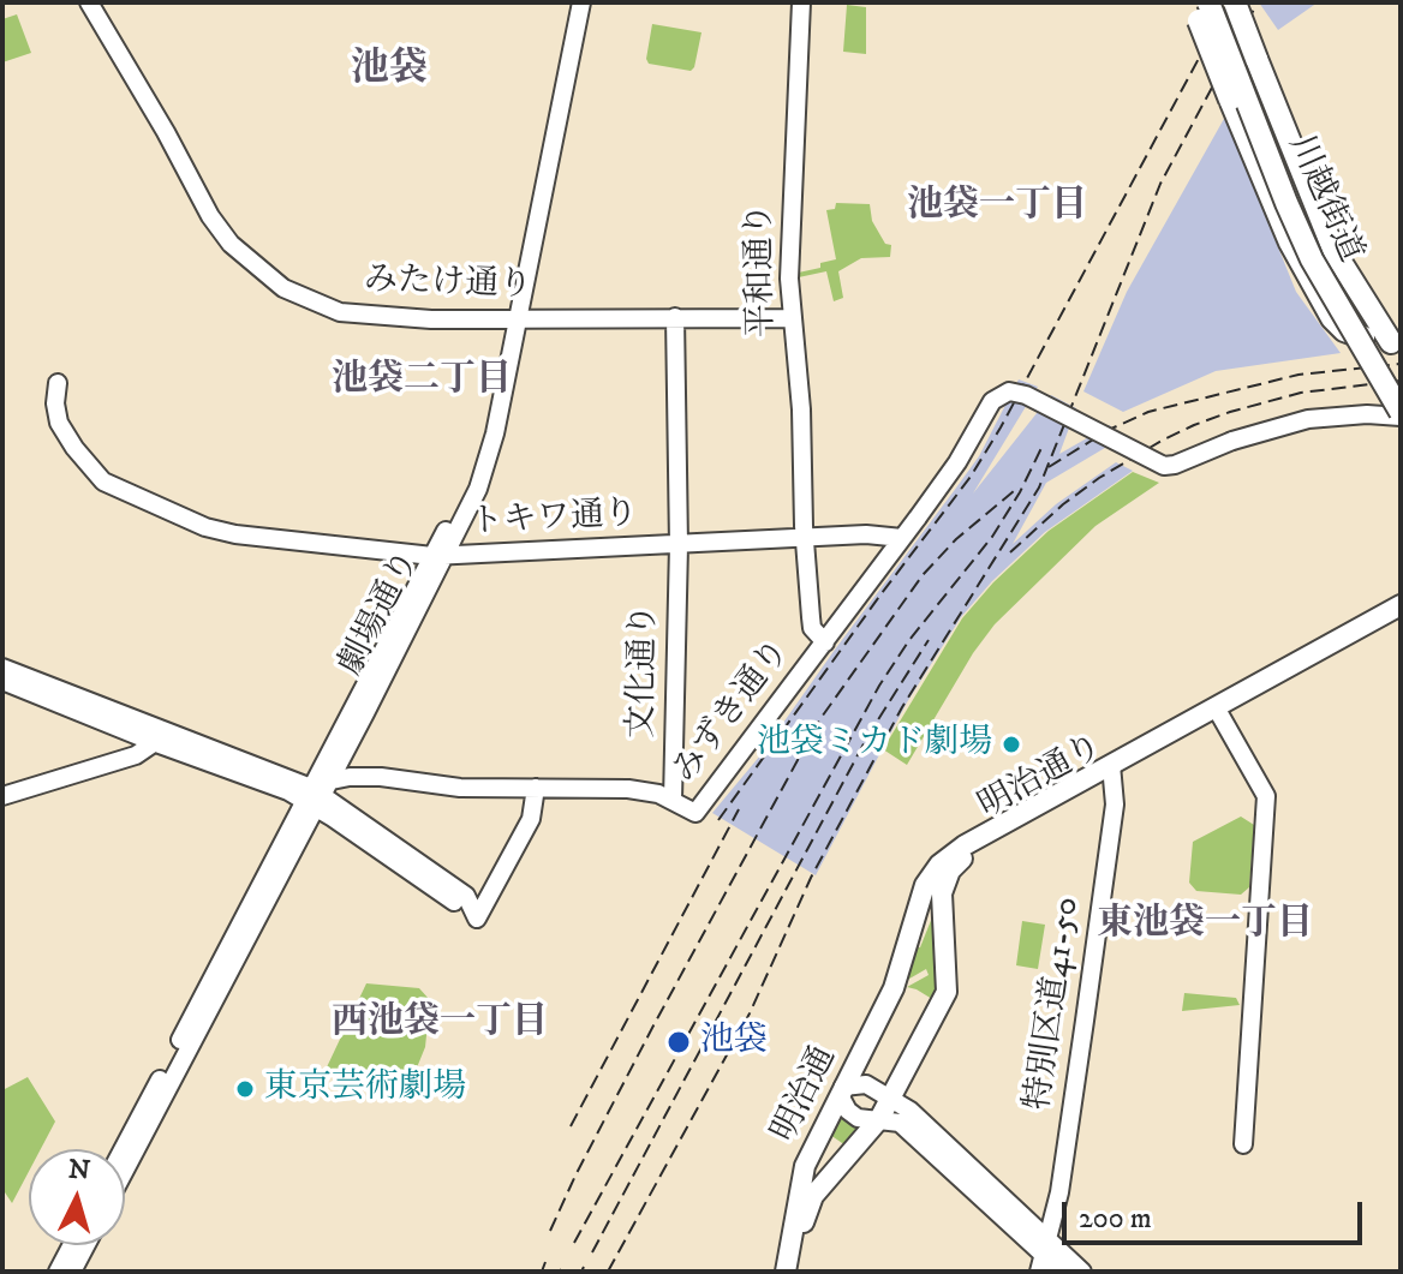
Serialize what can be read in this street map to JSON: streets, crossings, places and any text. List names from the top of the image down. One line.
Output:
{"streets":{"highway":["川越街道"],"main road":["明治通り","明治通"],"street":["平和通り","みたけ通り","トキワ通り","劇場通り","文化通り","みずき通り","特別区道41-50"]},"crossings":[["川越街道","みずき通り"],["平和通り","みたけ通り"],["平和通り","トキワ通り"],["平和通り","みずき通り"],["みたけ通り","劇場通り"],["みたけ通り","文化通り"],["トキワ通り","劇場通り"],["トキワ通り","文化通り"],["トキワ通り","みずき通り"],["劇場通り","みずき通り"],["文化通り","みずき通り"],["明治通り","特別区道41-50"],["明治通り","明治通"]],"districts":["池袋","池袋一丁目","池袋二丁目","東池袋一丁目","西池袋一丁目"],"places":["池袋ミカド劇場","池袋","東京芸術劇場"],"scale_bar":"200 m","north":"top"}
